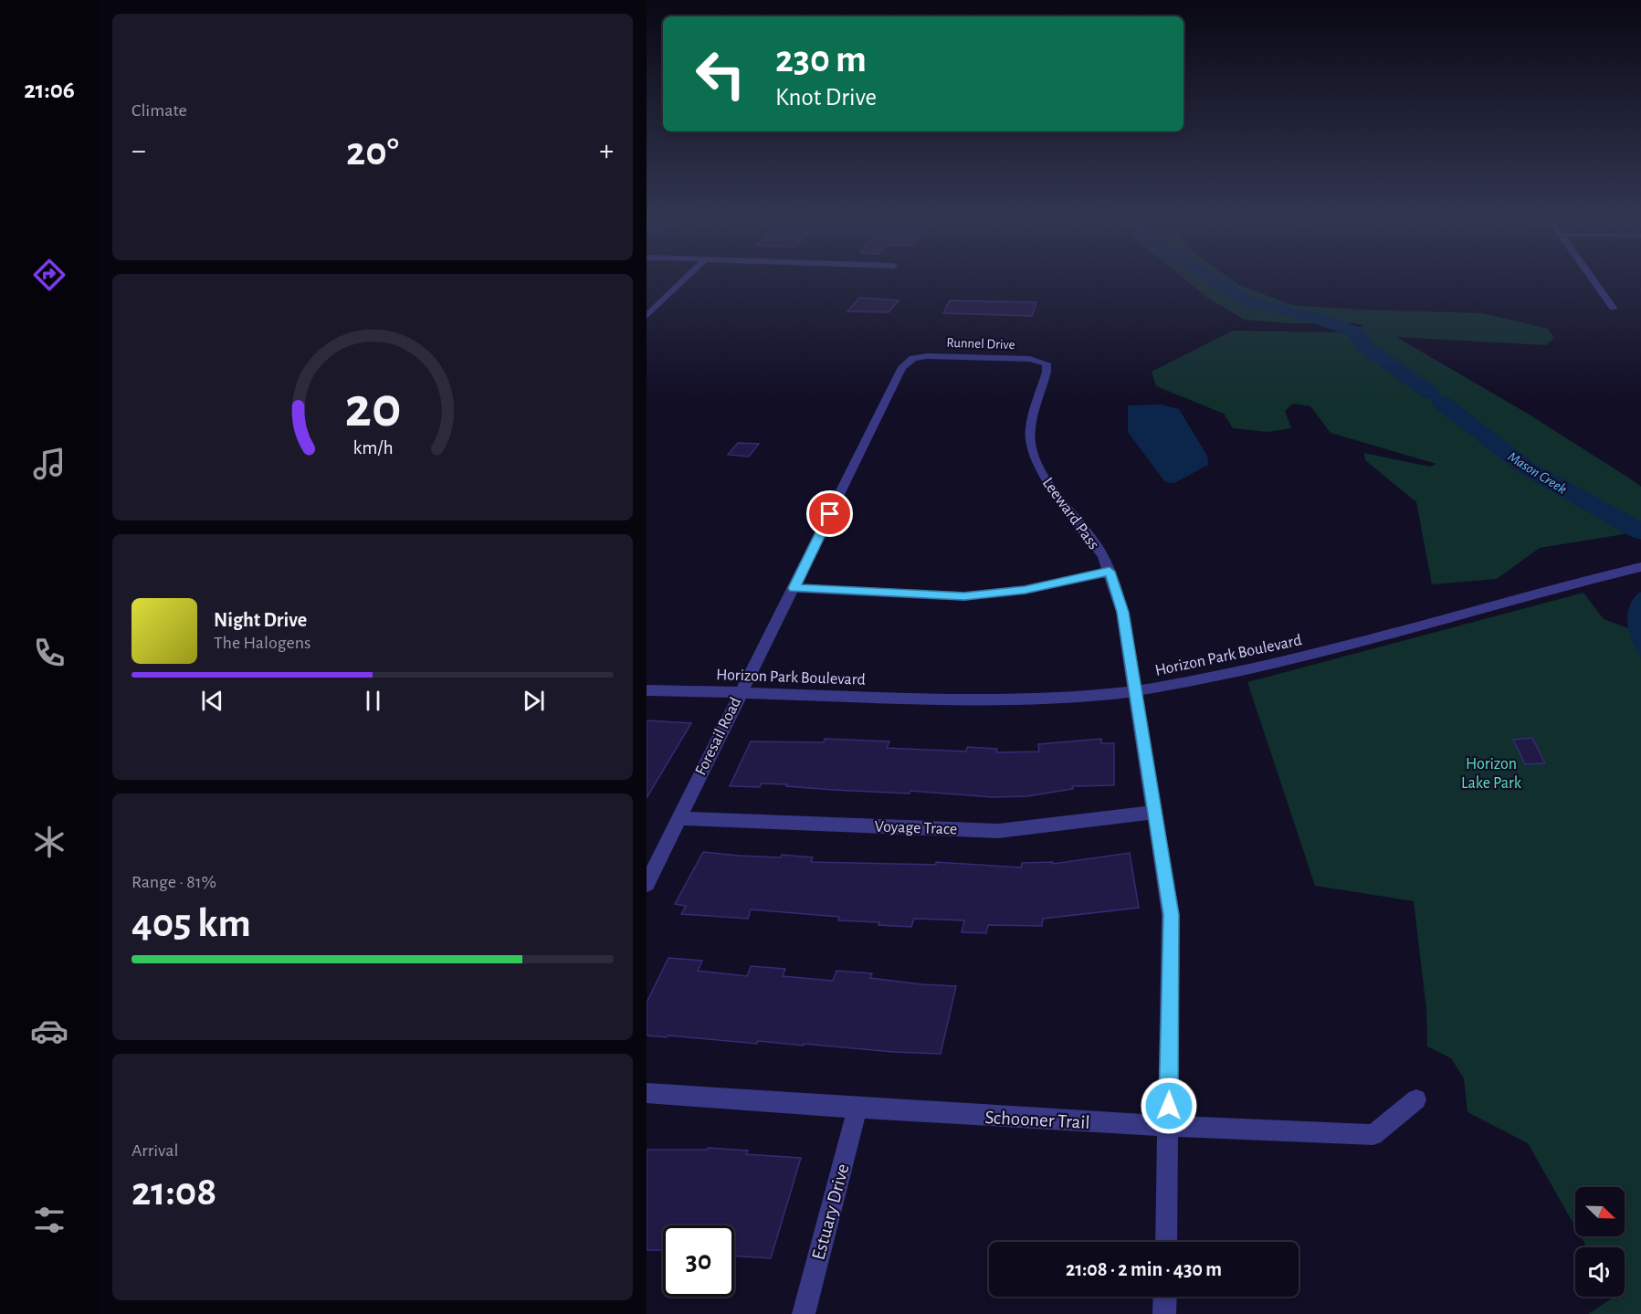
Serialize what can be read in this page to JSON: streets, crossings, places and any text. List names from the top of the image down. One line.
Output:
{"streets":{"street":["Runnel Drive","Leeward Pass","Horizon Park Boulevard","Foresail Road","Voyage Trace","Schooner Trail","Estuary Drive"]},"crossings":[["Runnel Drive","Leeward Pass"],["Runnel Drive","Foresail Road"],["Leeward Pass","Horizon Park Boulevard"],["Leeward Pass","Voyage Trace"],["Leeward Pass","Schooner Trail"],["Horizon Park Boulevard","Foresail Road"],["Foresail Road","Voyage Trace"],["Schooner Trail","Estuary Drive"]],"water":["Mason Creek"],"parks":["Horizon Lake Park"],"north":"bottom right","page":{"tabs":"21:06","tile":["Climate",["Range · 81%","405 km"],["Arrival","21:08"]],"turn":["230 m","Knot Drive"],"heat":["−","20°","+"],"song":["Night Drive","The Halogens"],"limit":"30","trip":"21:08 · 2 min · 430 m","gauge":["20","km/h"]}}
